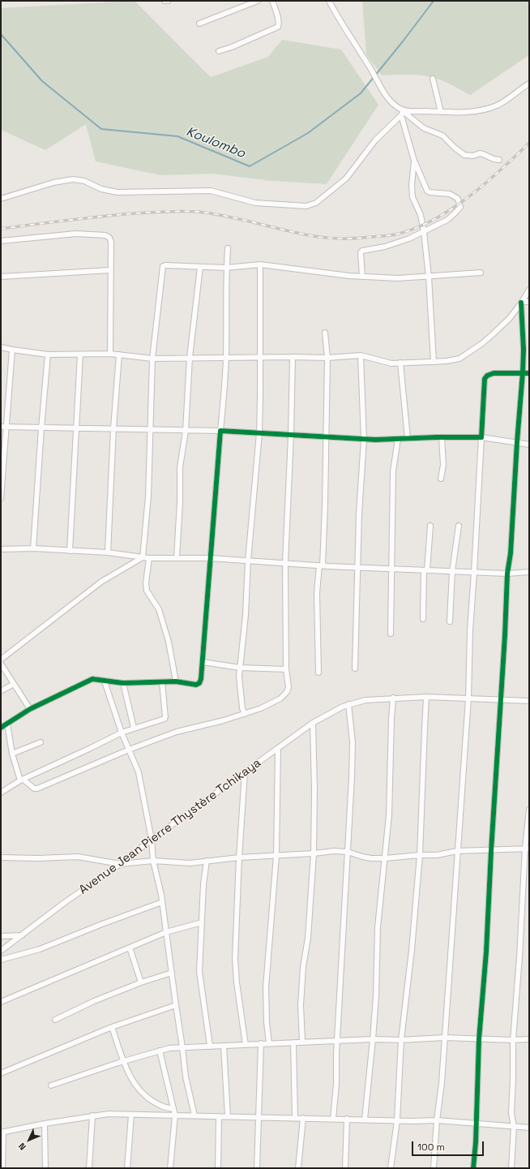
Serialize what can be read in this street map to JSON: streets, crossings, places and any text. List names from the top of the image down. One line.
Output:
{"streets":{"street":["Avenue Jean Pierre Thystère Tchikaya"]},"water":["Koulombo"],"scale_bar":"100 m","north":"bottom left"}
